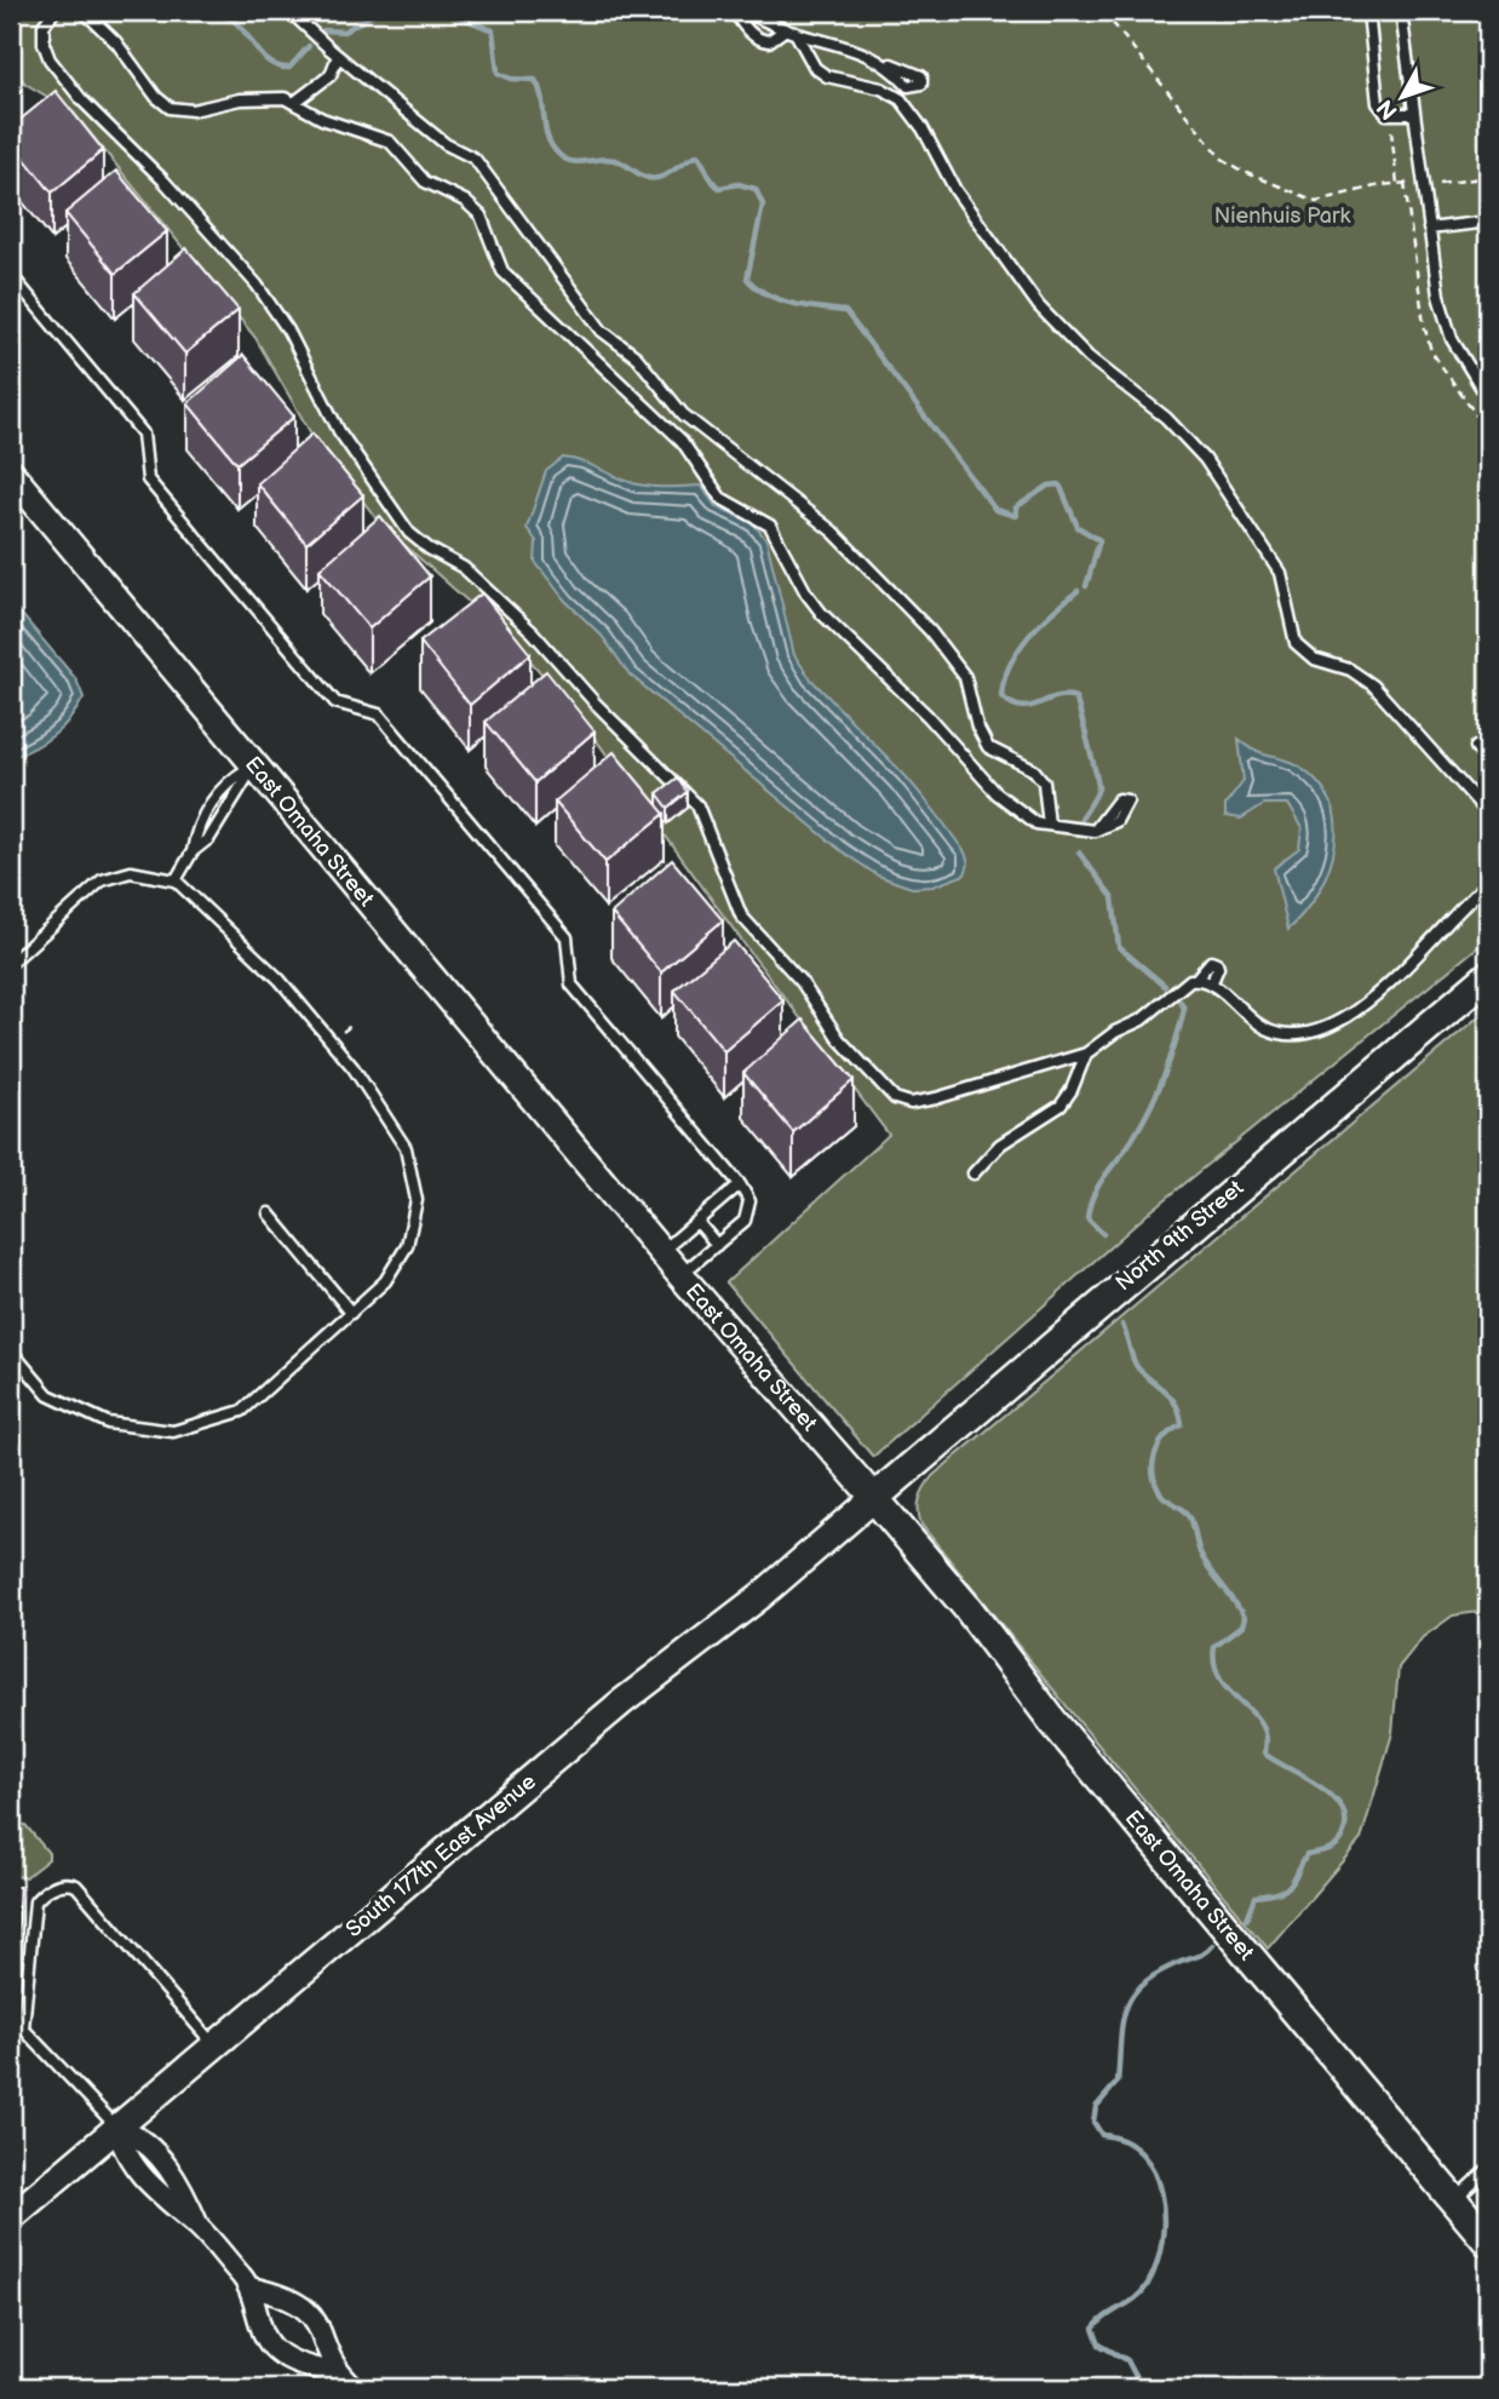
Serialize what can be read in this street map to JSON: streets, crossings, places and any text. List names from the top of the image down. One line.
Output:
{"streets":{"main road":["East Omaha Street","North 9th Street"],"street":["South 177th East Avenue"]},"crossings":[["East Omaha Street","North 9th Street"],["East Omaha Street","South 177th East Avenue"],["North 9th Street","South 177th East Avenue"]],"parks":["Nienhuis Park"],"north":"bottom left"}
